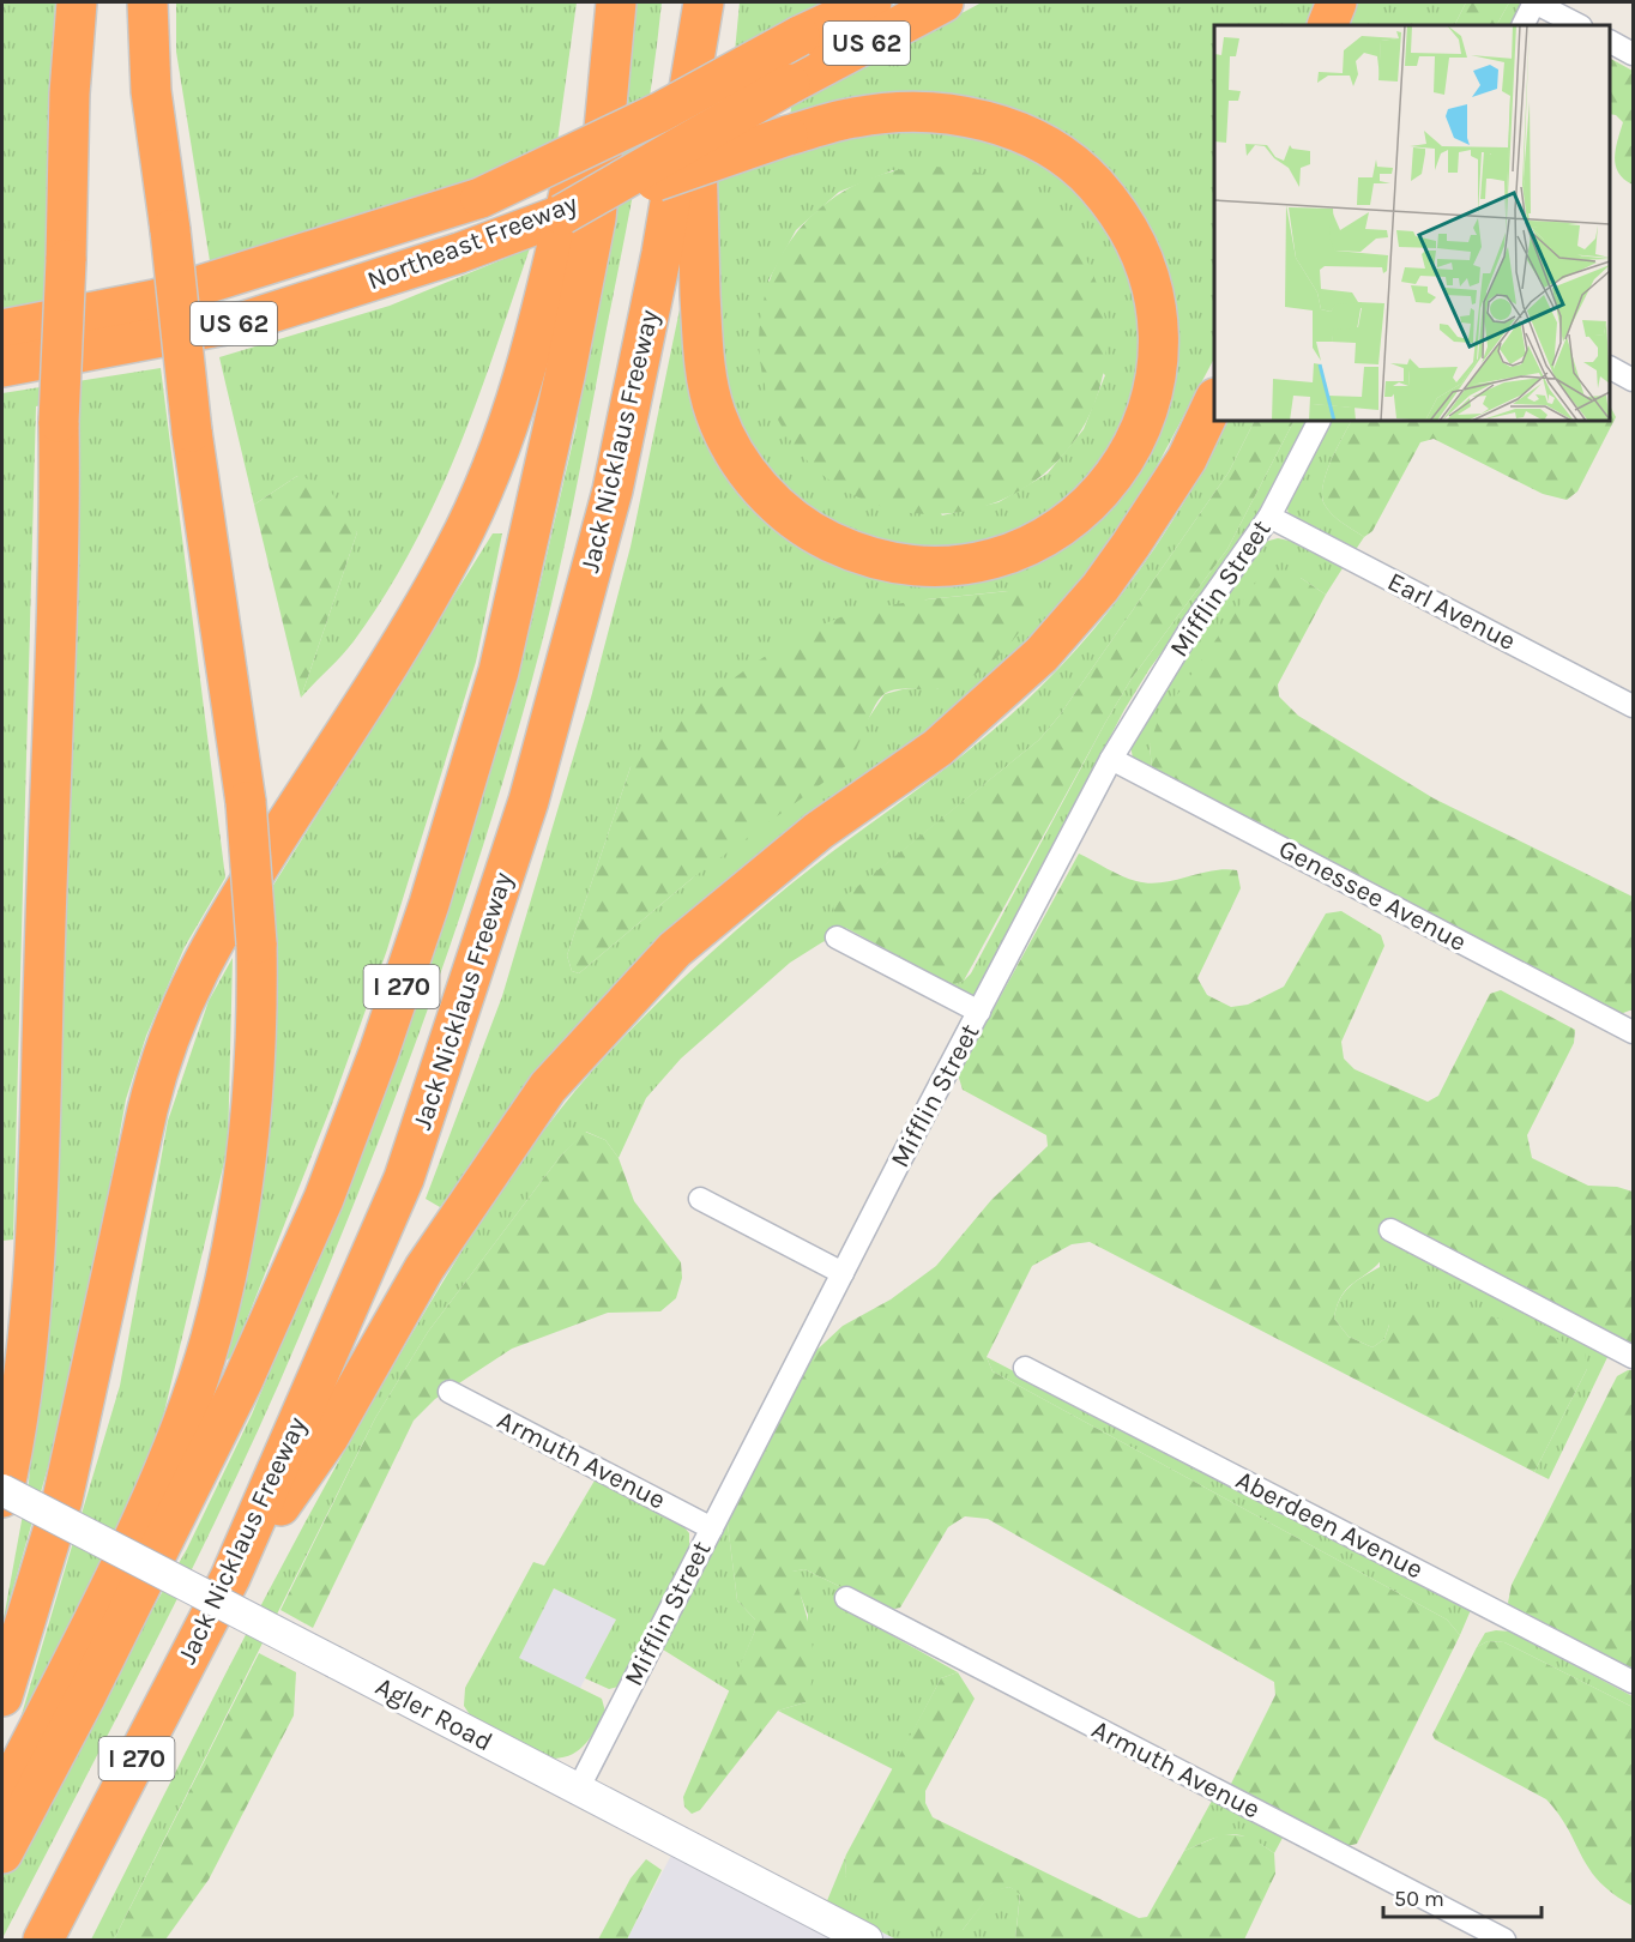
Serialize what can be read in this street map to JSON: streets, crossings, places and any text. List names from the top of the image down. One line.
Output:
{"streets":{"highway":["US 62","Northeast Freeway","Jack Nicklaus Freeway","I 270"],"main road":["Agler Road"],"street":["Mifflin Street","Earl Avenue","Genessee Avenue","Armuth Avenue","Aberdeen Avenue"]},"crossings":[["Mifflin Street","Earl Avenue"],["Mifflin Street","Genessee Avenue"],["Mifflin Street","Armuth Avenue"],["Mifflin Street","Agler Road"]],"scale_bar":"50 m"}
